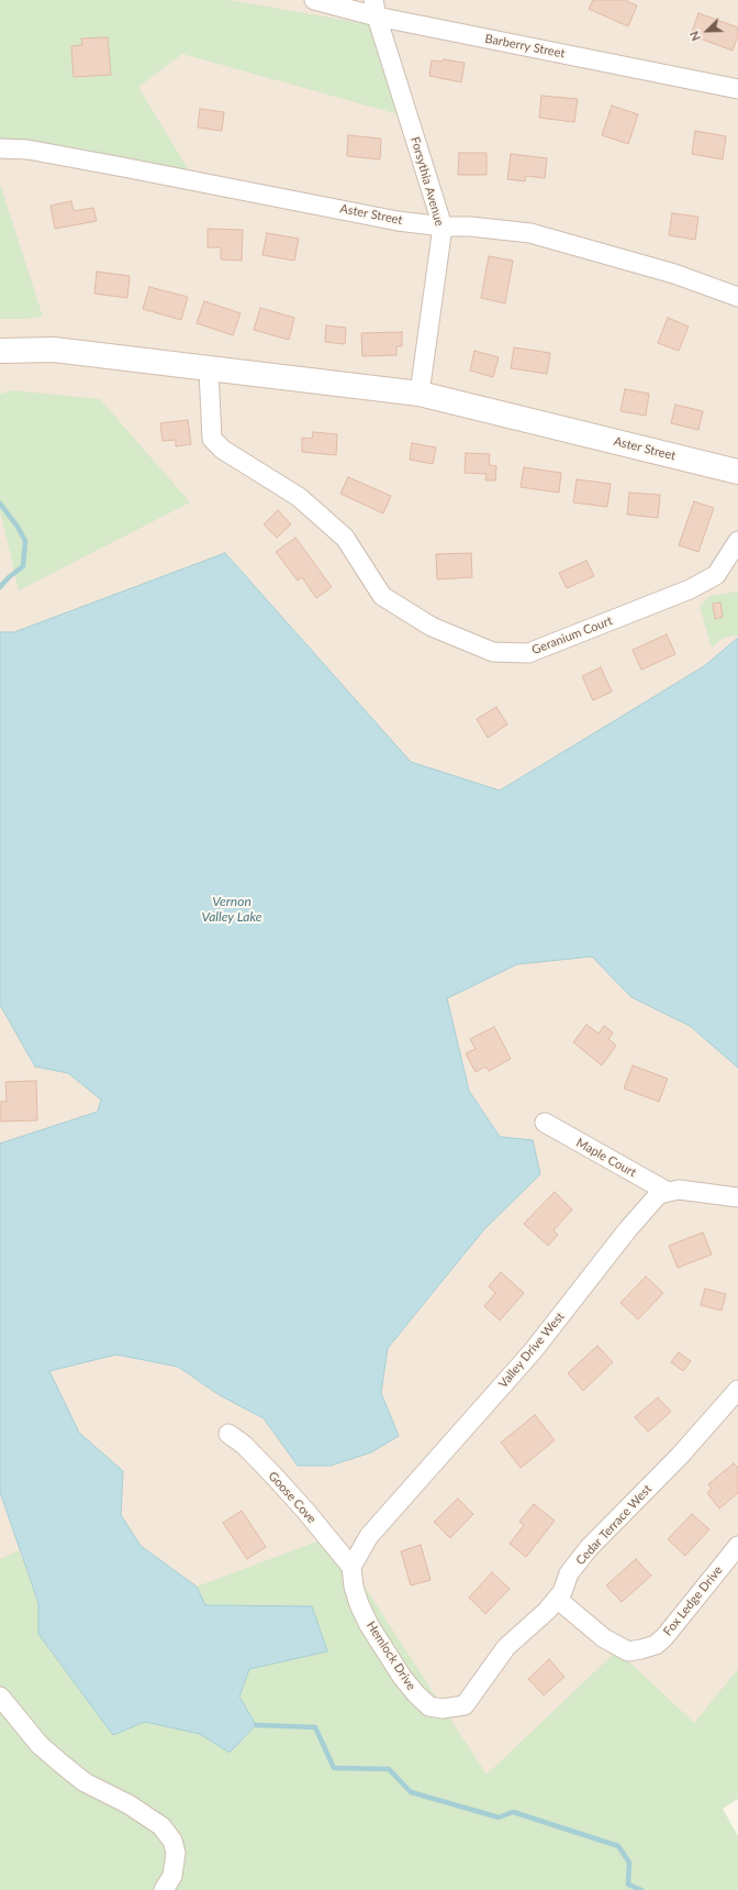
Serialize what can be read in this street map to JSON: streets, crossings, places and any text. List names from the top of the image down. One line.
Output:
{"streets":{"street":["Barberry Street","Forsythia Avenue","Aster Street","Geranium Court","Maple Court","Valley Drive West","Goose Cove","Cedar Terrace West","Fox Ledge Drive","Hemlock Drive"]},"crossings":[["Barberry Street","Forsythia Avenue"],["Forsythia Avenue","Aster Street"],["Aster Street","Geranium Court"],["Maple Court","Valley Drive West"],["Valley Drive West","Goose Cove"],["Valley Drive West","Hemlock Drive"],["Goose Cove","Hemlock Drive"],["Cedar Terrace West","Fox Ledge Drive"],["Cedar Terrace West","Hemlock Drive"]],"water":["Vernon Valley Lake"],"north":"bottom left"}
